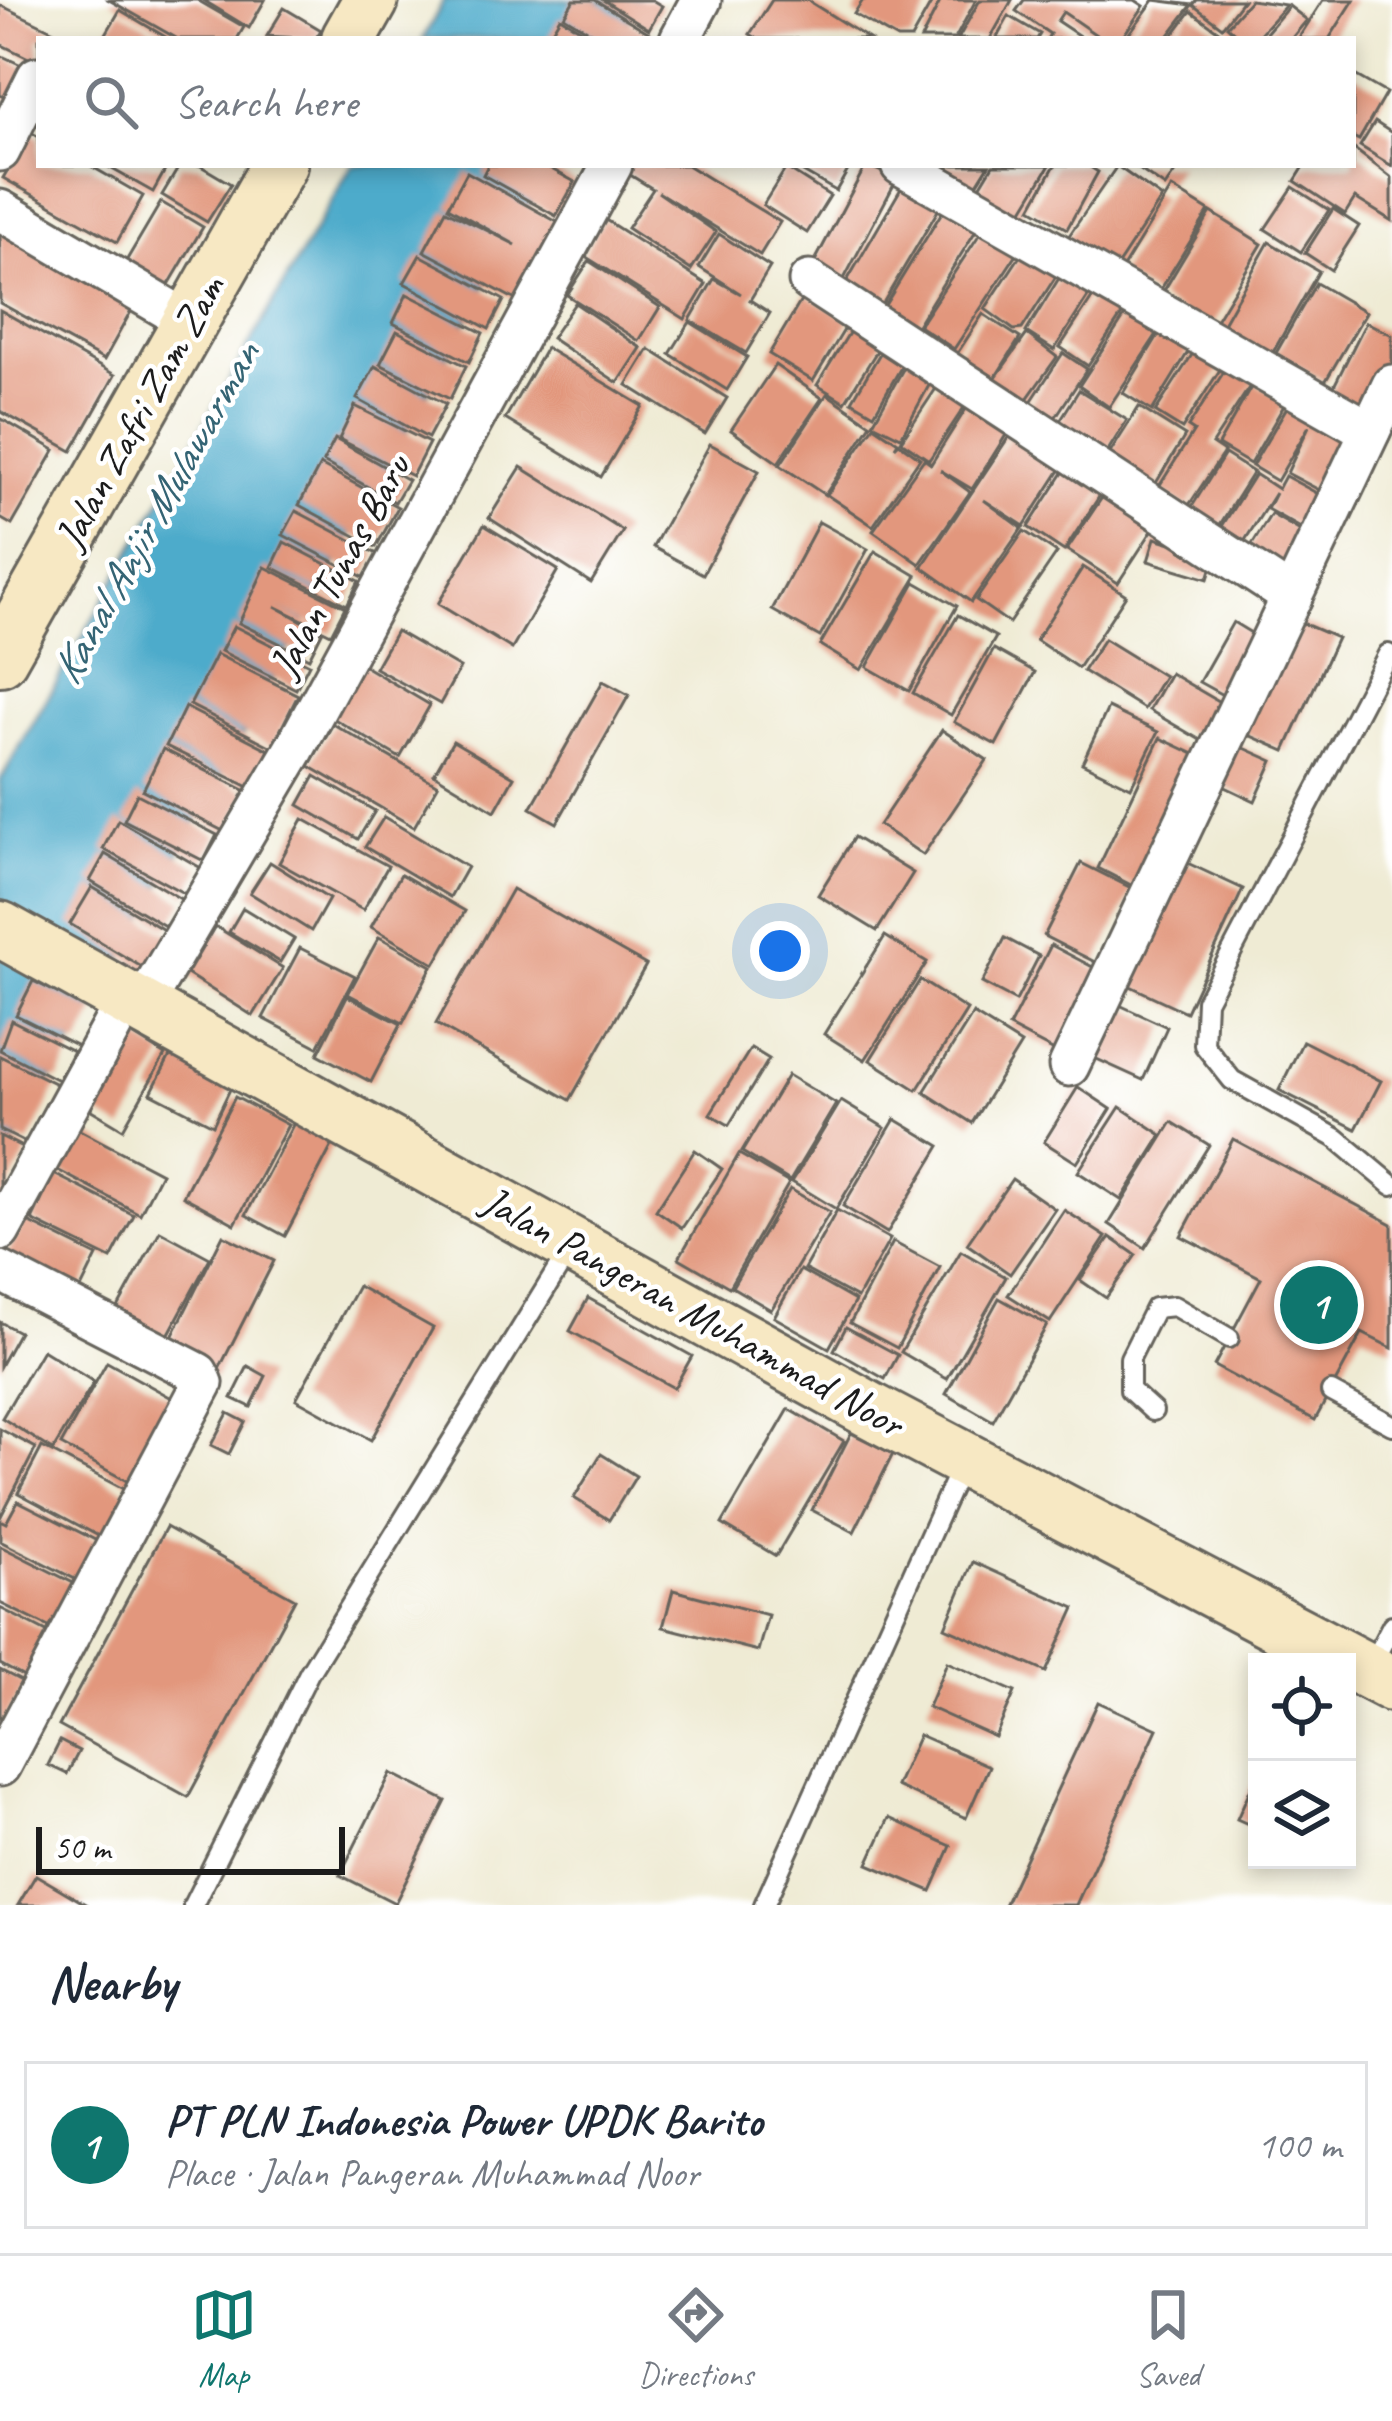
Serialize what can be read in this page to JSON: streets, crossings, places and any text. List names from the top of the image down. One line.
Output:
{"streets":{"main road":["Jalan Zafri Zam Zam","Jalan Pangeran Muhammad Noor"],"street":["Jalan Tunas Baru"]},"crossings":[["Jalan Tunas Baru","Jalan Pangeran Muhammad Noor"]],"water":["Kanal Anjir Mulawarman"],"scale_bar":"50 m","page":{"search":"Search here","pins":"1","scale":"50 m","heading":"Nearby","list":[{"mark":"1","name":"PT PLN Indonesia Power UPDK Barito","note":"Place · Jalan Pangeran Muhammad Noor","value":"100 m"}],"nav":["Map","Directions","Saved"]}}
